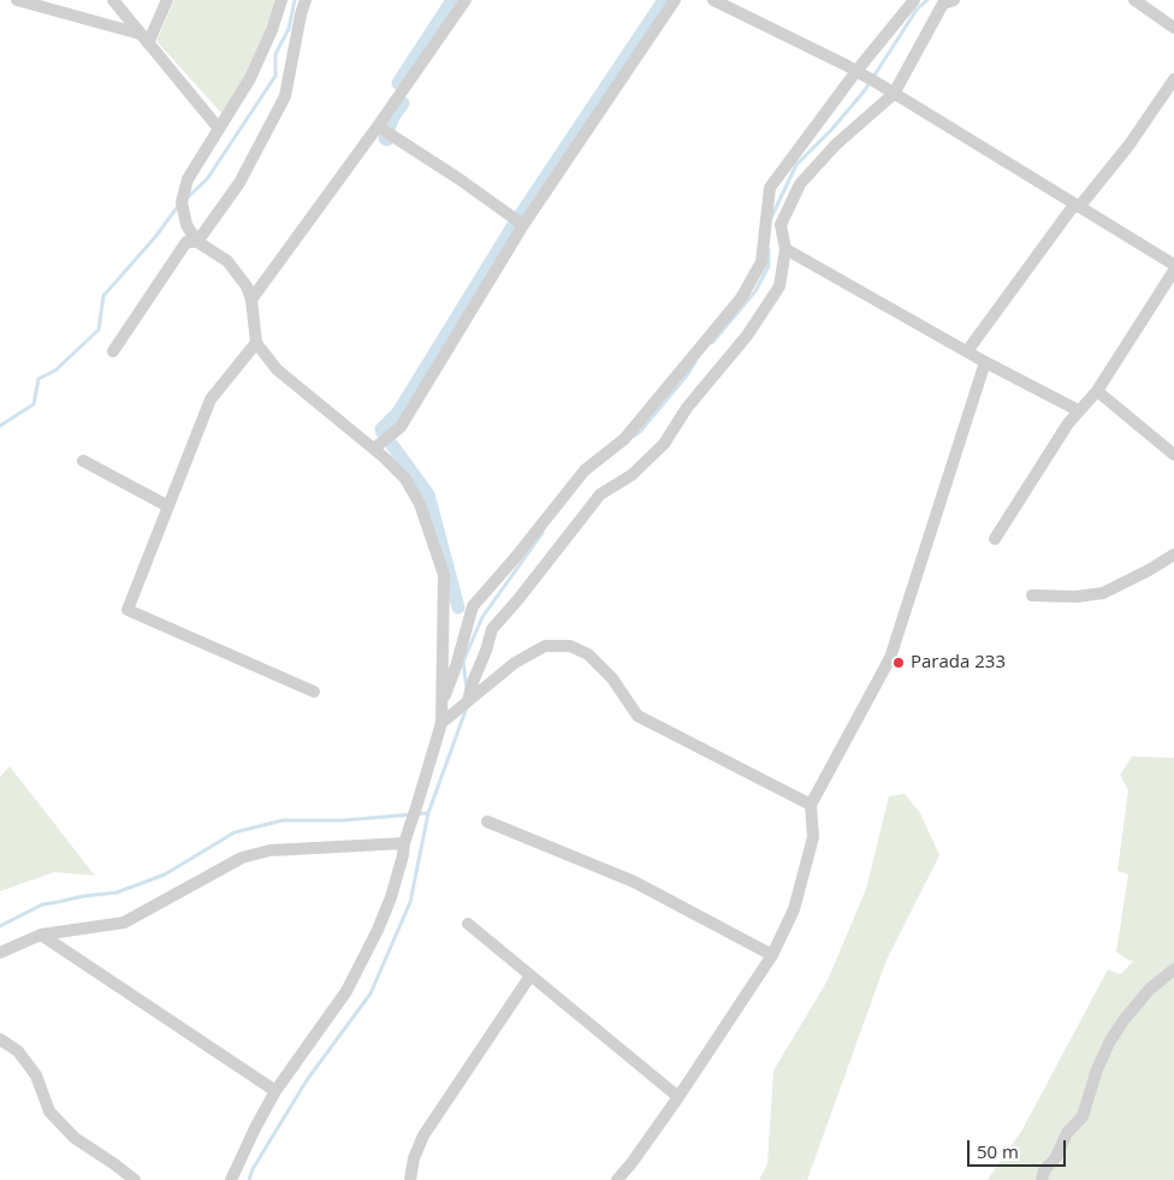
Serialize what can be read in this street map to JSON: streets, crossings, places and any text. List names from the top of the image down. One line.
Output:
{"places":["Parada 233"],"scale_bar":"50 m"}
